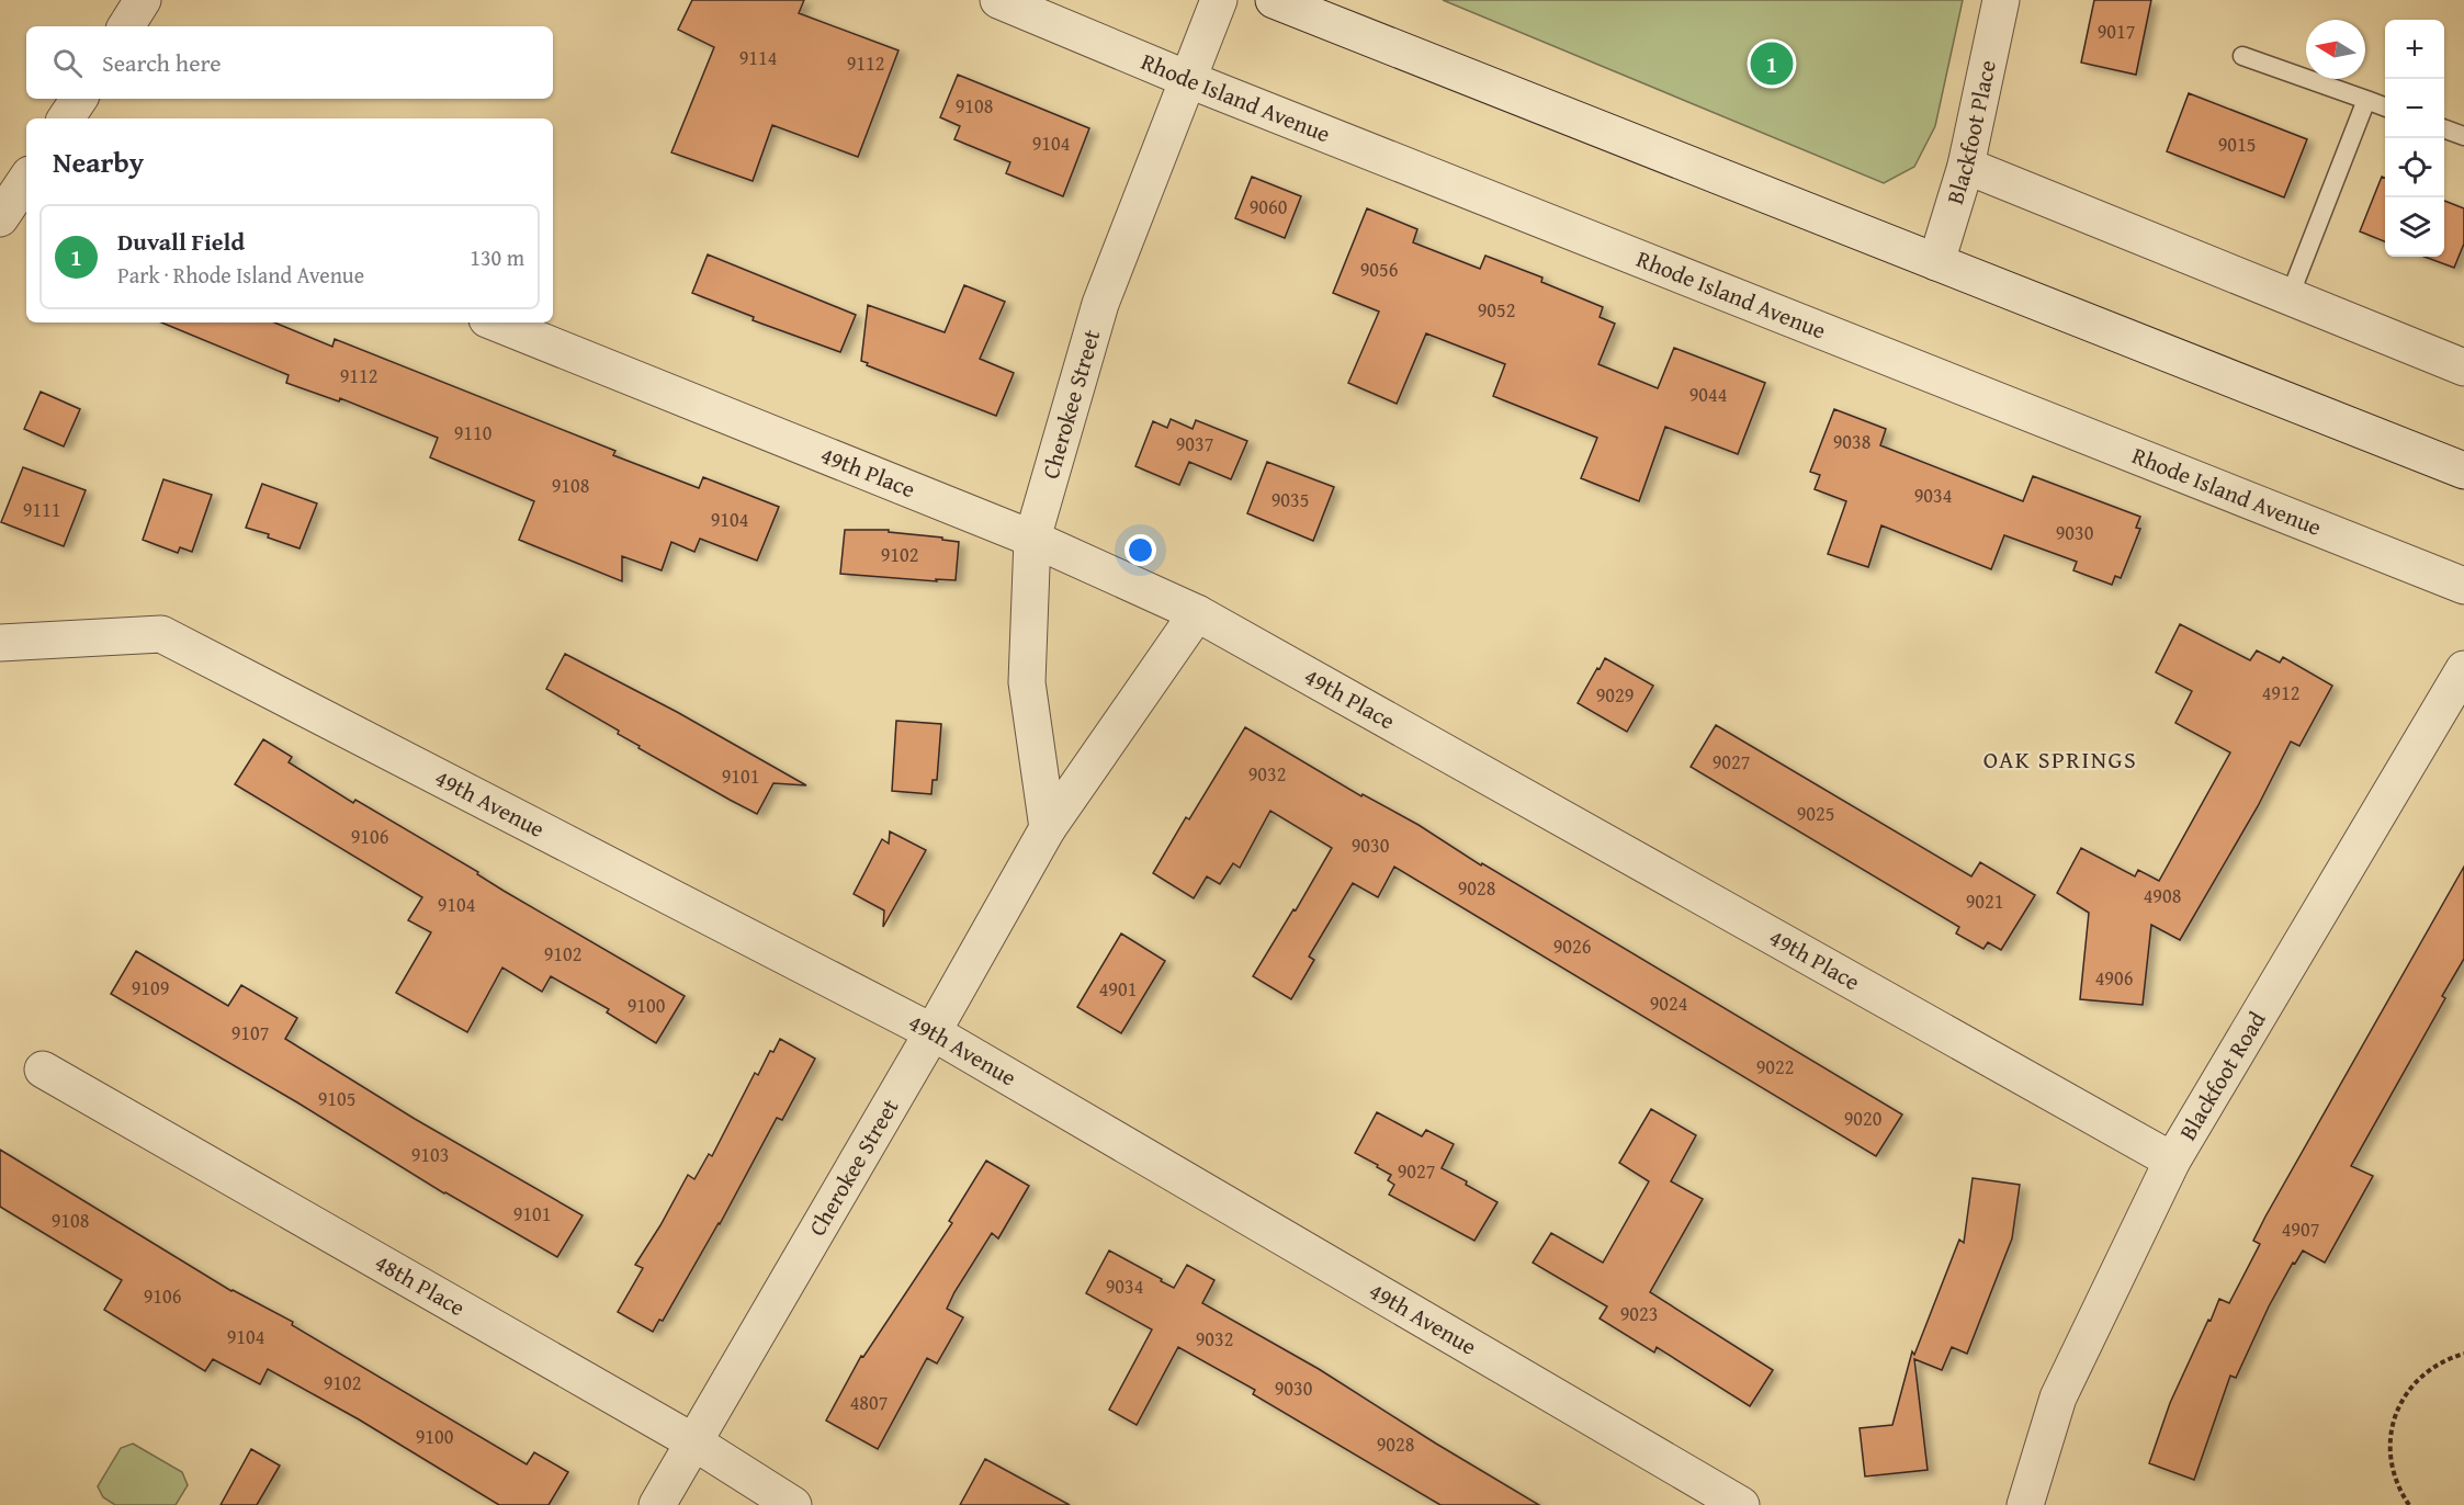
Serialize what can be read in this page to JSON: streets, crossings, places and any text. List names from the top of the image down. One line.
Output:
{"streets":{"street":["Rhode Island Avenue","Blackfoot Place","Cherokee Street","49th Place","49th Avenue","Blackfoot Road","48th Place"]},"crossings":[["Rhode Island Avenue","Cherokee Street"],["Cherokee Street","49th Place"],["Cherokee Street","49th Avenue"],["Cherokee Street","48th Place"],["49th Place","Blackfoot Road"]],"districts":["OAK SPRINGS"],"house_numbers":["9017","9114","9112","9108","9104","9015","9060","9056","9052","9112","9044","9110","9038","9037","9108","9034","9035","9111","9104","9030","9102","4912","9029","9027","9032","9101","9025","9106","9030","9028","4908","9021","9104","9026","9102","4906","9109","4901","9024","9100","9107","9022","9105","9020","9103","9027","9101","9108","4907","9034","9106","9023","9104","9032","9102","9030","4807","9100","9028"],"north":"left","page":{"map_buttons":["+","−"],"search":"Search here","pins":"1","heading":"Nearby","list":[{"mark":"1","name":"Duvall Field","note":"Park · Rhode Island Avenue","value":"130 m"}]}}
